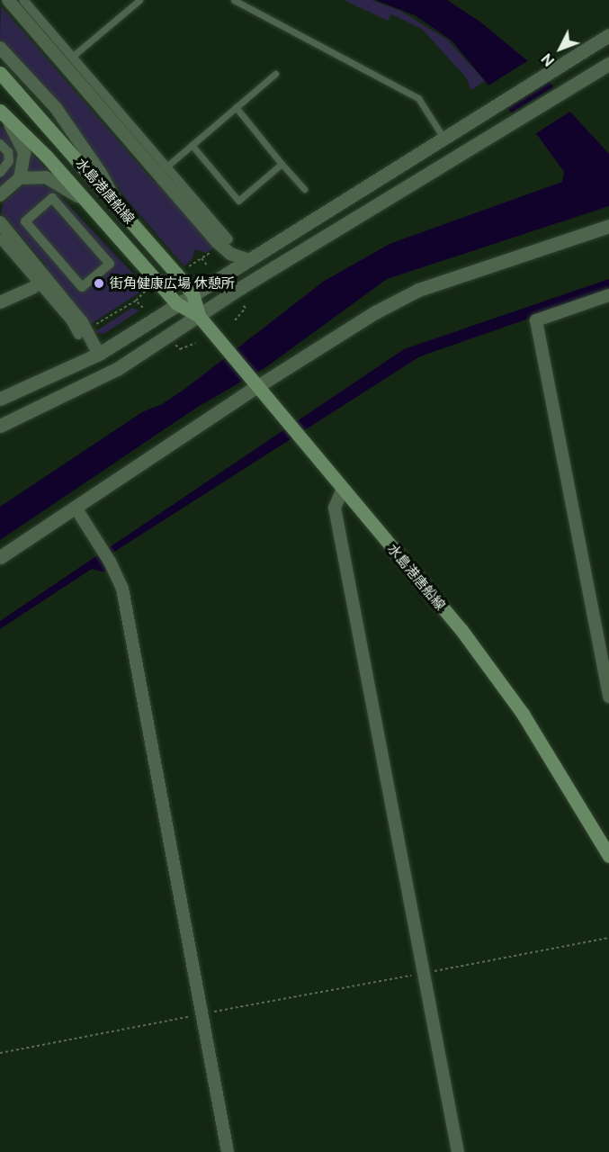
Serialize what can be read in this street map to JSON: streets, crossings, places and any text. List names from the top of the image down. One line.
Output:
{"streets":{"main road":["水島港唐船線"]},"places":["街角健康広場 休憩所"],"north":"bottom left"}
